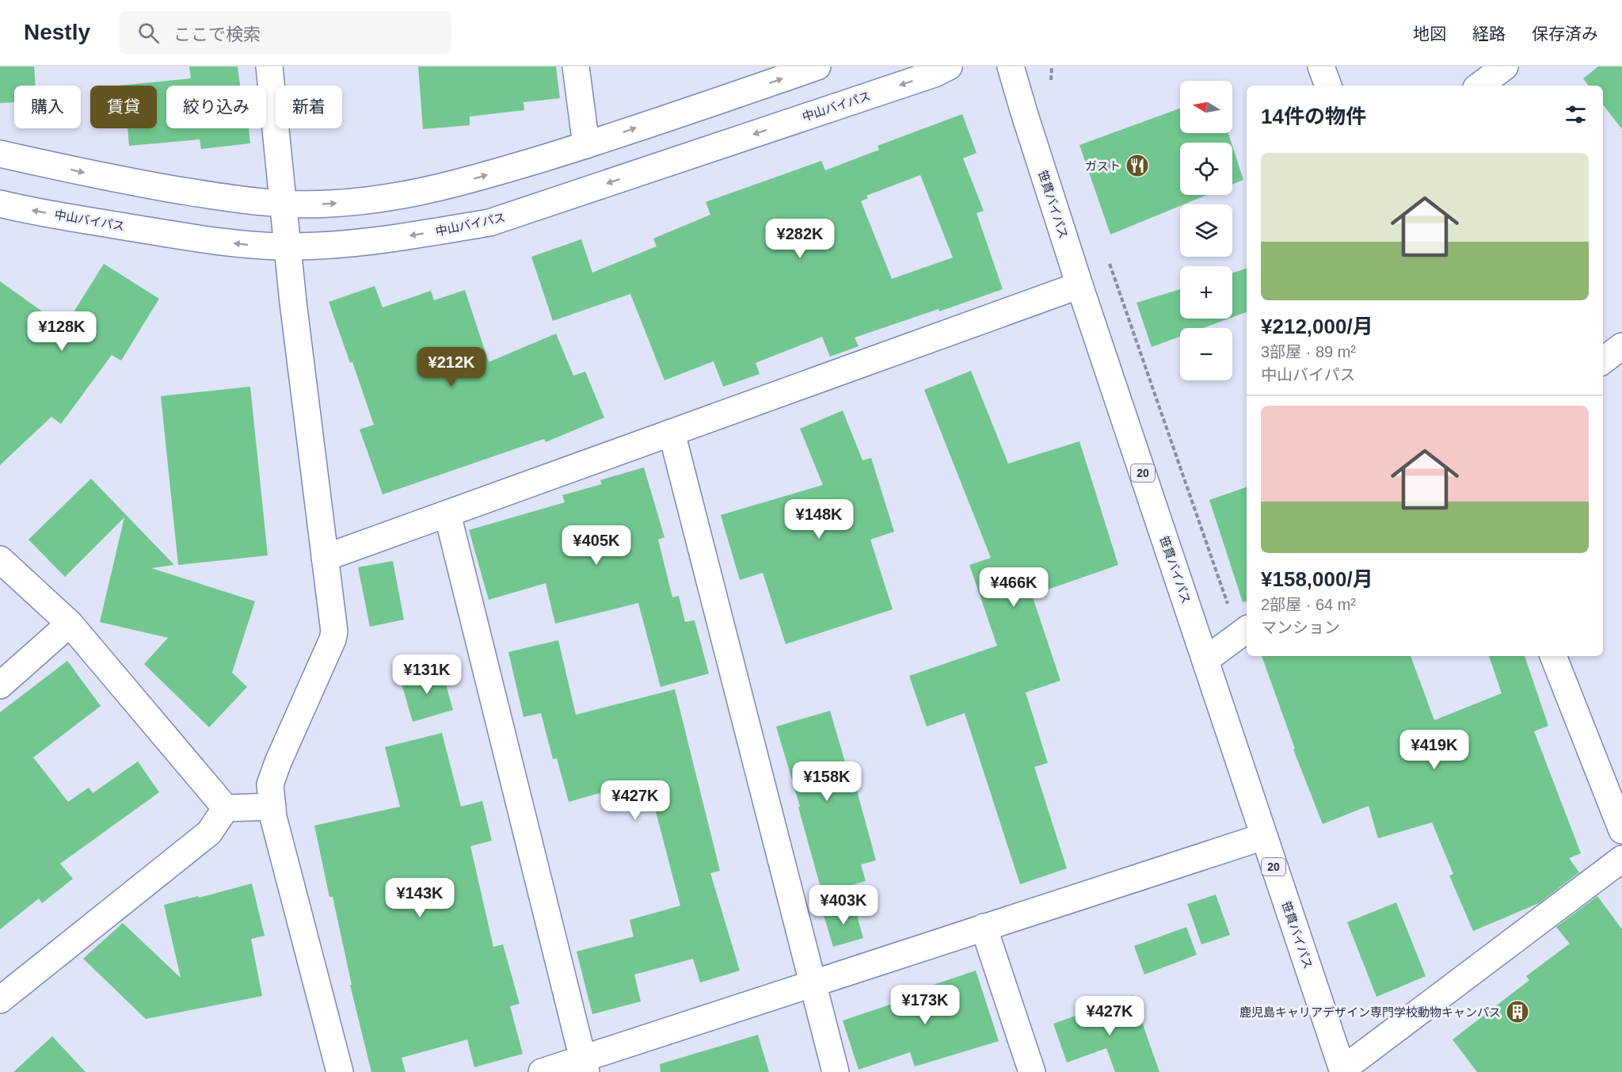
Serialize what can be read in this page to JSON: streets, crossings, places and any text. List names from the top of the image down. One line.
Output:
{"streets":{"street":["中山バイパス","笹貫バイパス","20"]},"places":{"restaurant":["ガスト"],"building":["鹿児島キャリアデザイン専門学校動物キャンパス"]},"north":"left","page":{"header":"Nestly","search":"ここで検索","nav":["地図","経路","保存済み"],"map_buttons":["+","−"],"chip":["購入","賃貸","絞り込み","新着"],"heading":"14件の物件","list":[{"name":"¥212,000/月","note":"3部屋 · 89 m² · 中山バイパス"},{"name":"¥158,000/月","note":"2部屋 · 64 m² · マンション"}],"price":["¥282K","¥128K","¥212K","¥148K","¥405K","¥466K","¥131K","¥419K","¥158K","¥427K","¥143K","¥403K","¥173K","¥427K"]}}
